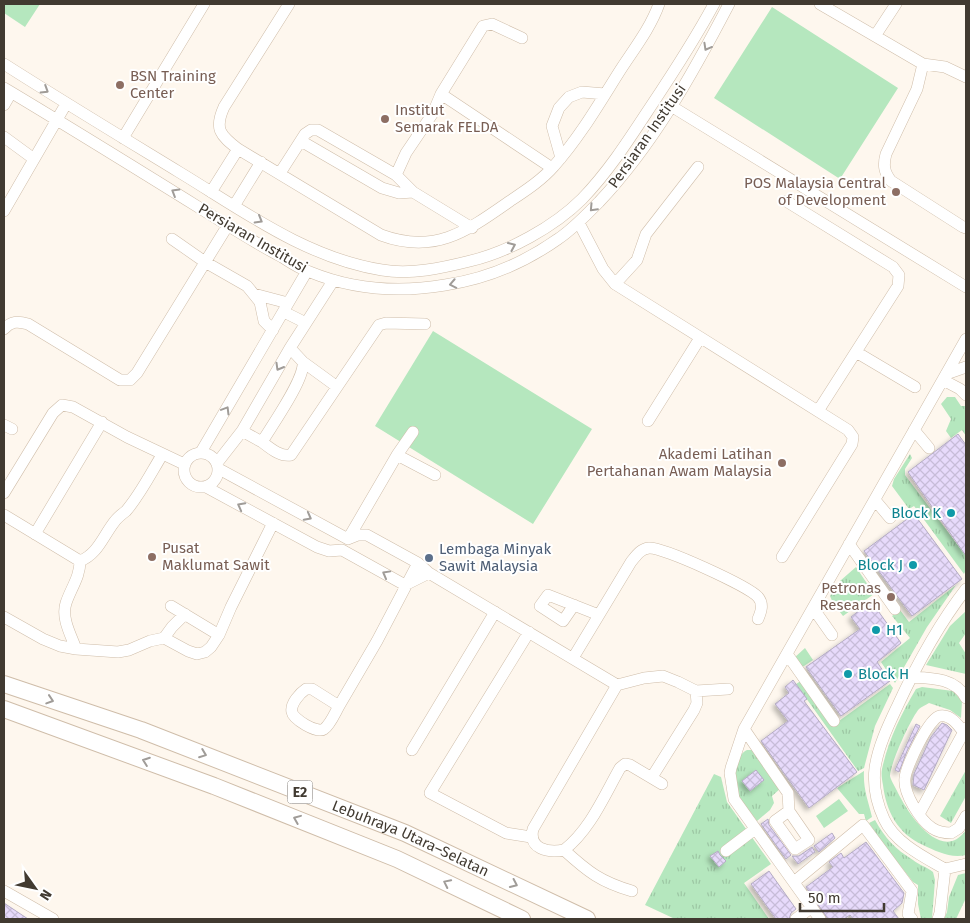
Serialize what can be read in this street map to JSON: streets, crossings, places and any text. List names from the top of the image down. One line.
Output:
{"streets":{"highway":["E2","Lebuhraya Utara–Selatan"],"street":["Persiaran Institusi"]},"places":["BSN Training Center","Institut Semarak FELDA","POS Malaysia Central of Development","Akademi Latihan Pertahanan Awam Malaysia","Block K","Pusat Maklumat Sawit","Lembaga Minyak Sawit Malaysia","Block J","Petronas Research","H1","Block H"],"scale_bar":"50 m","north":"bottom right"}
